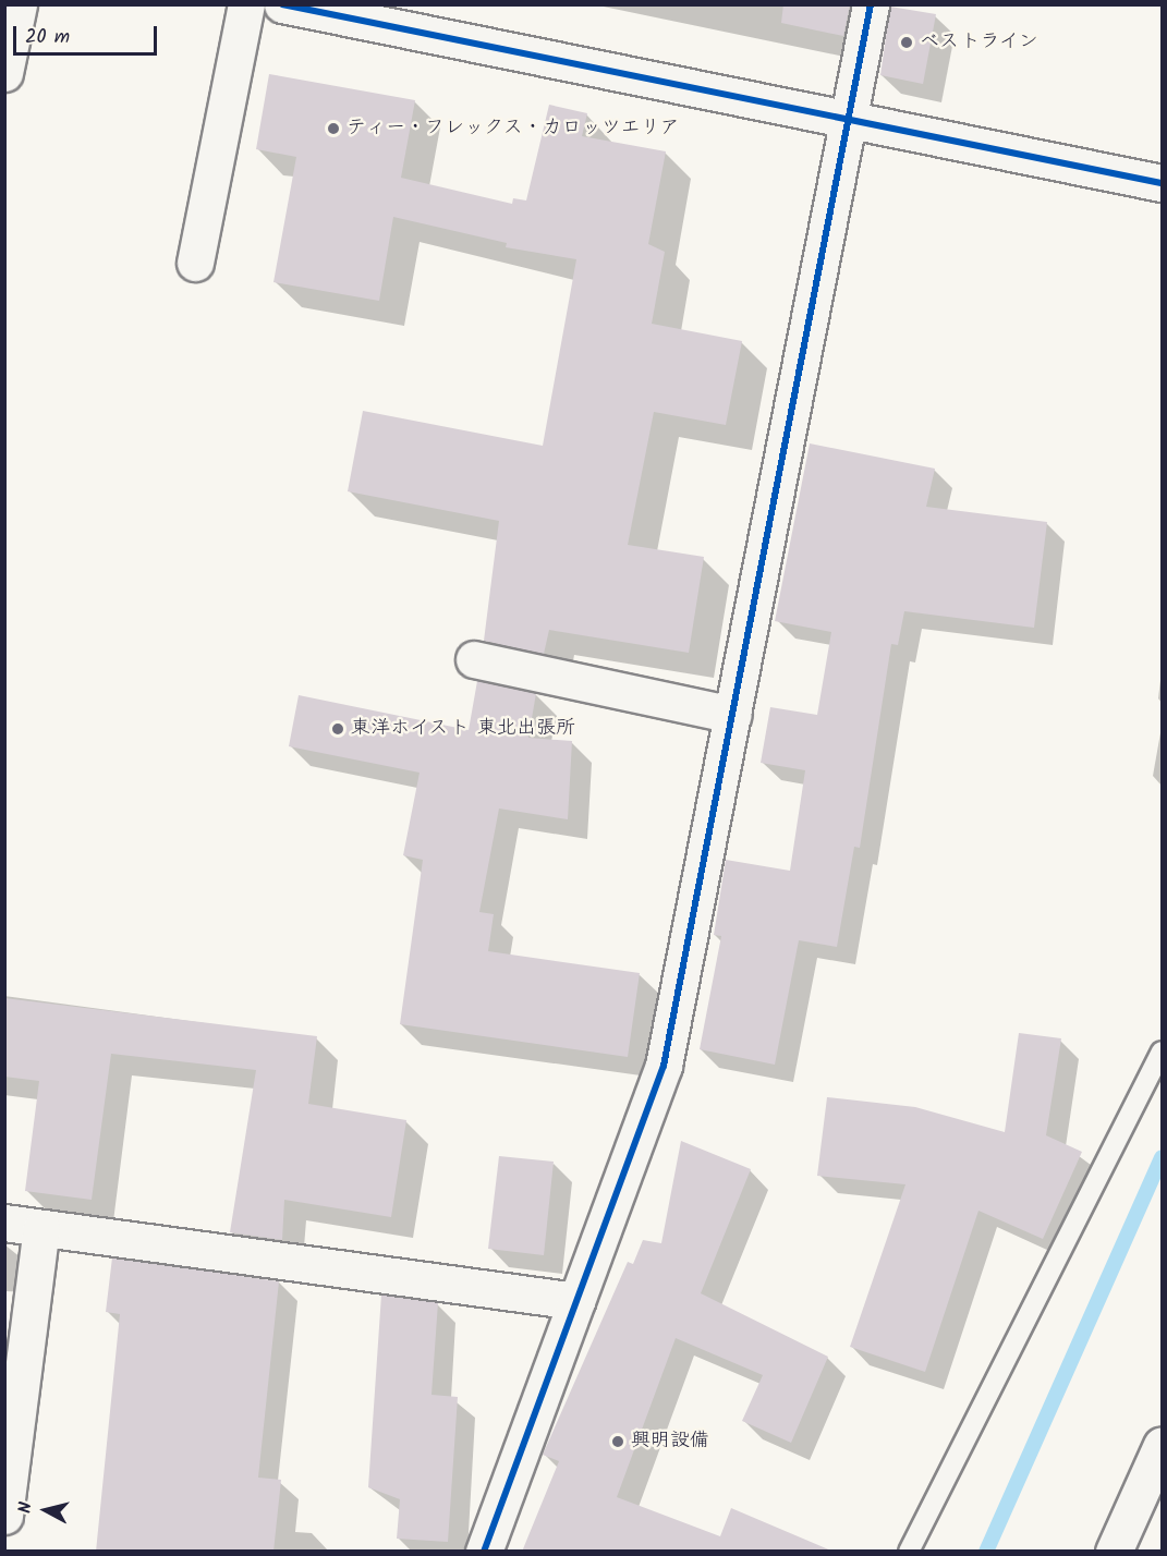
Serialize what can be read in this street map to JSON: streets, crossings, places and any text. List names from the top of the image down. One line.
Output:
{"places":["ベストライン","ティー・フレックス・カロッツエリア","東洋ホイスト 東北出張所","興明設備"],"scale_bar":"20 m","north":"left"}
